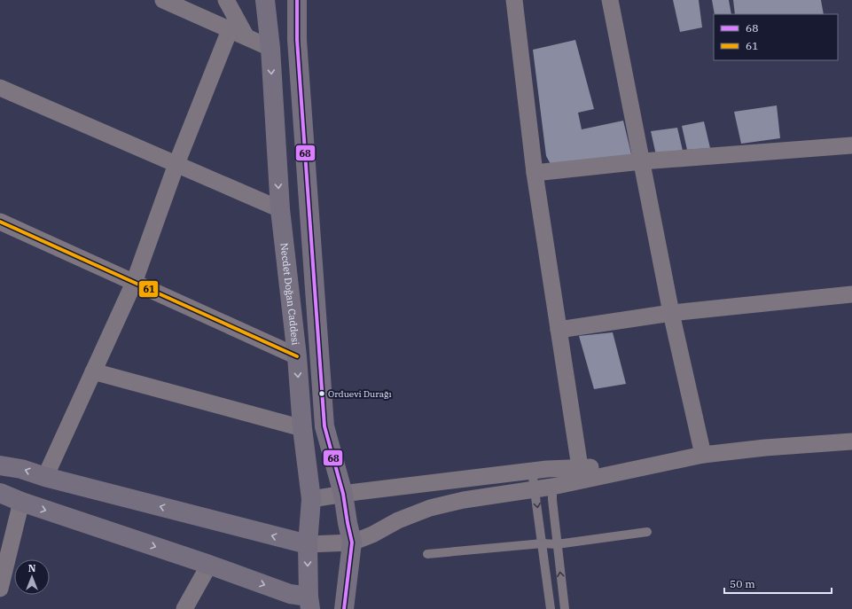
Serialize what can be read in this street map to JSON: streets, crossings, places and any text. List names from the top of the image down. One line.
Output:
{"streets":{"main road":["Necdet Doğan Caddesi"]},"places":["Orduevi Durağı"],"lines":["transit line 68","transit line 61"],"legend":["68","61"],"scale_bar":"50 m","north":"top"}
